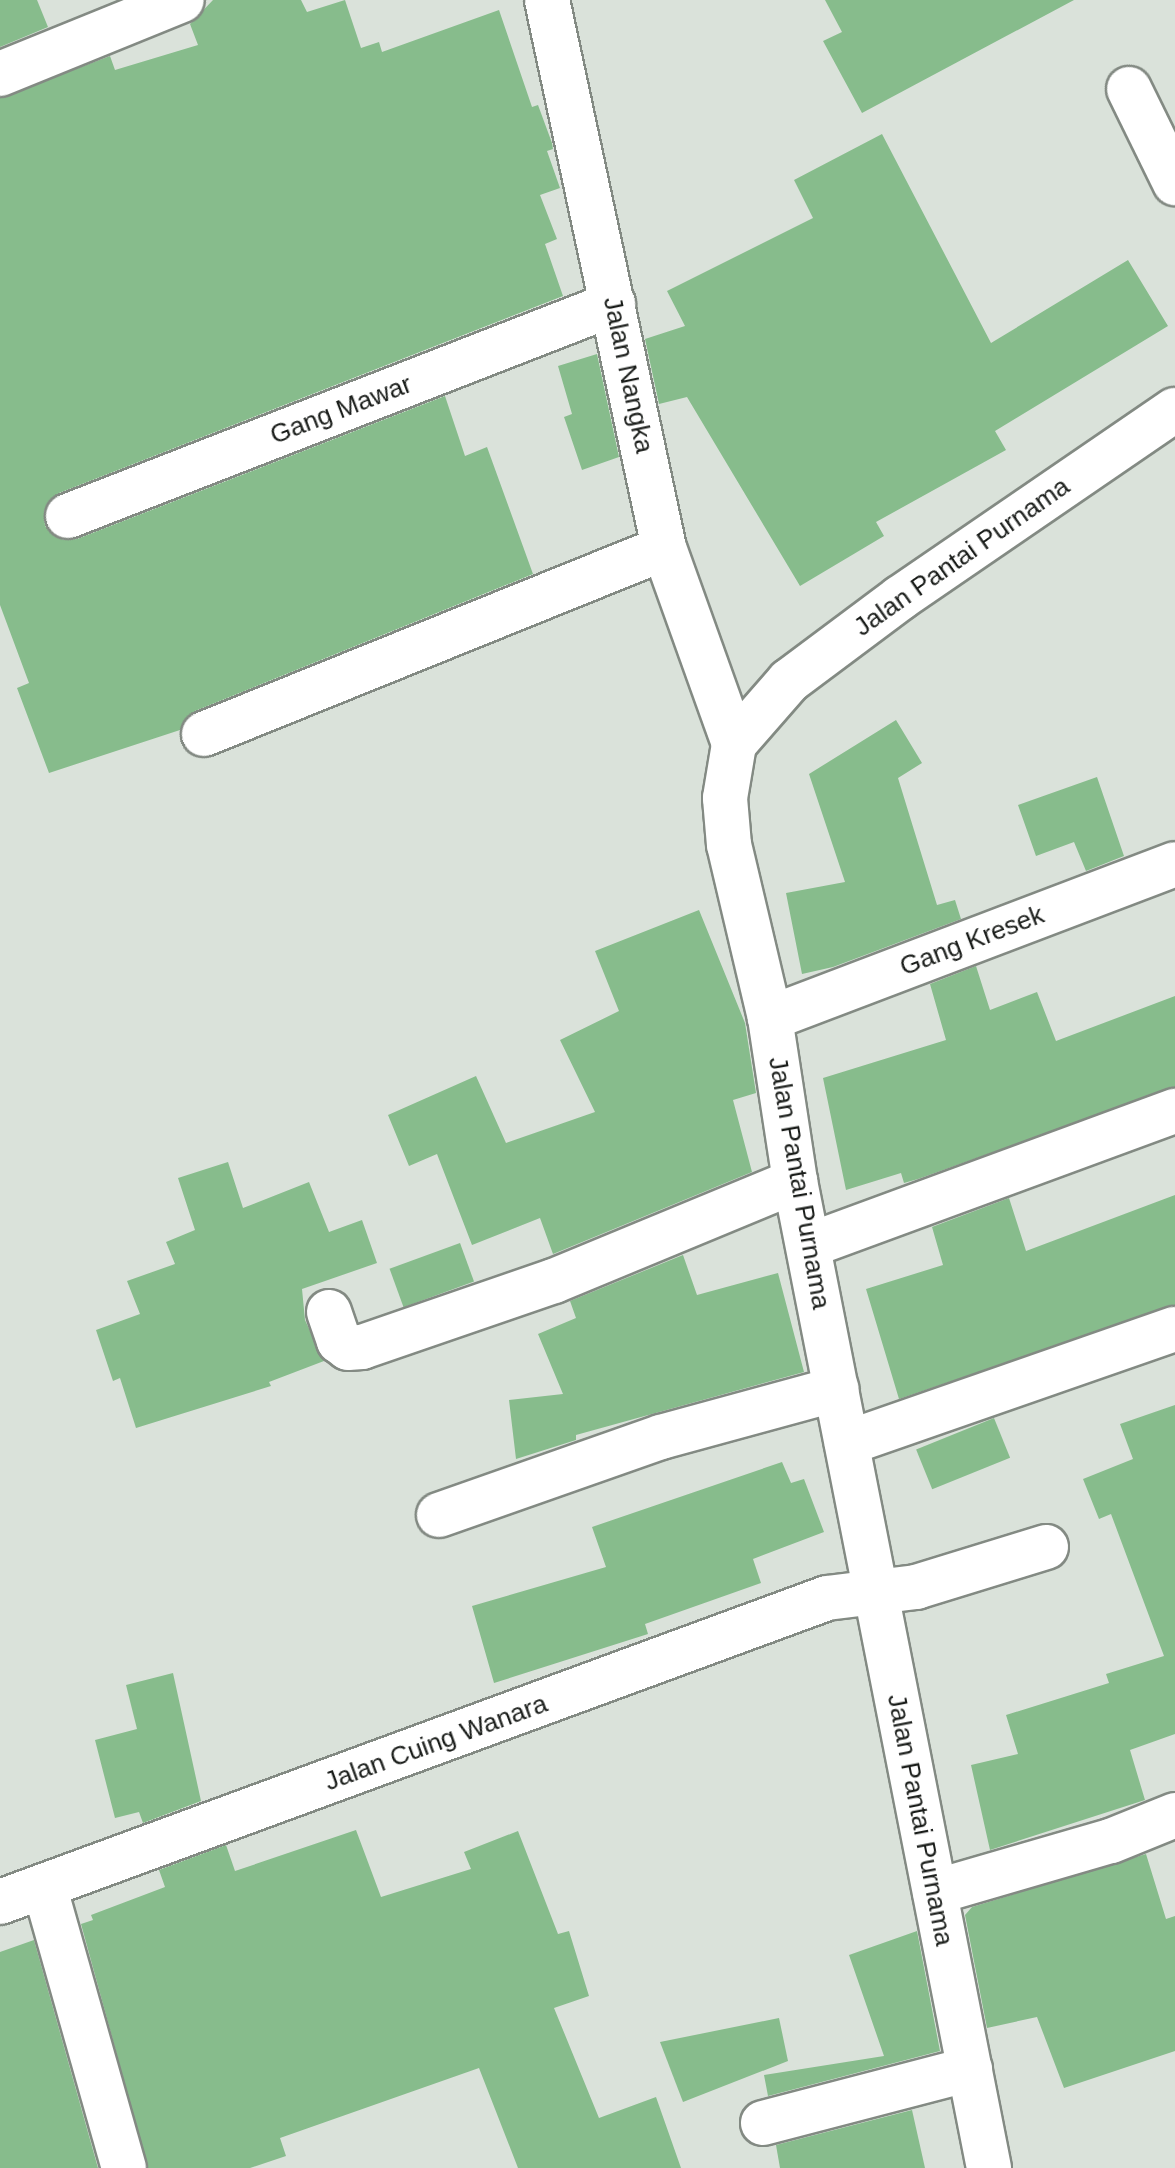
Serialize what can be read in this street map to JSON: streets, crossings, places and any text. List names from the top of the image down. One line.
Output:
{"streets":{"street":["Jalan Nangka","Gang Mawar","Jalan Pantai Purnama","Gang Kresek","Jalan Cuing Wanara"]},"crossings":[["Jalan Nangka","Gang Mawar"],["Jalan Nangka","Jalan Pantai Purnama"],["Jalan Pantai Purnama","Gang Kresek"],["Jalan Pantai Purnama","Jalan Cuing Wanara"]]}
